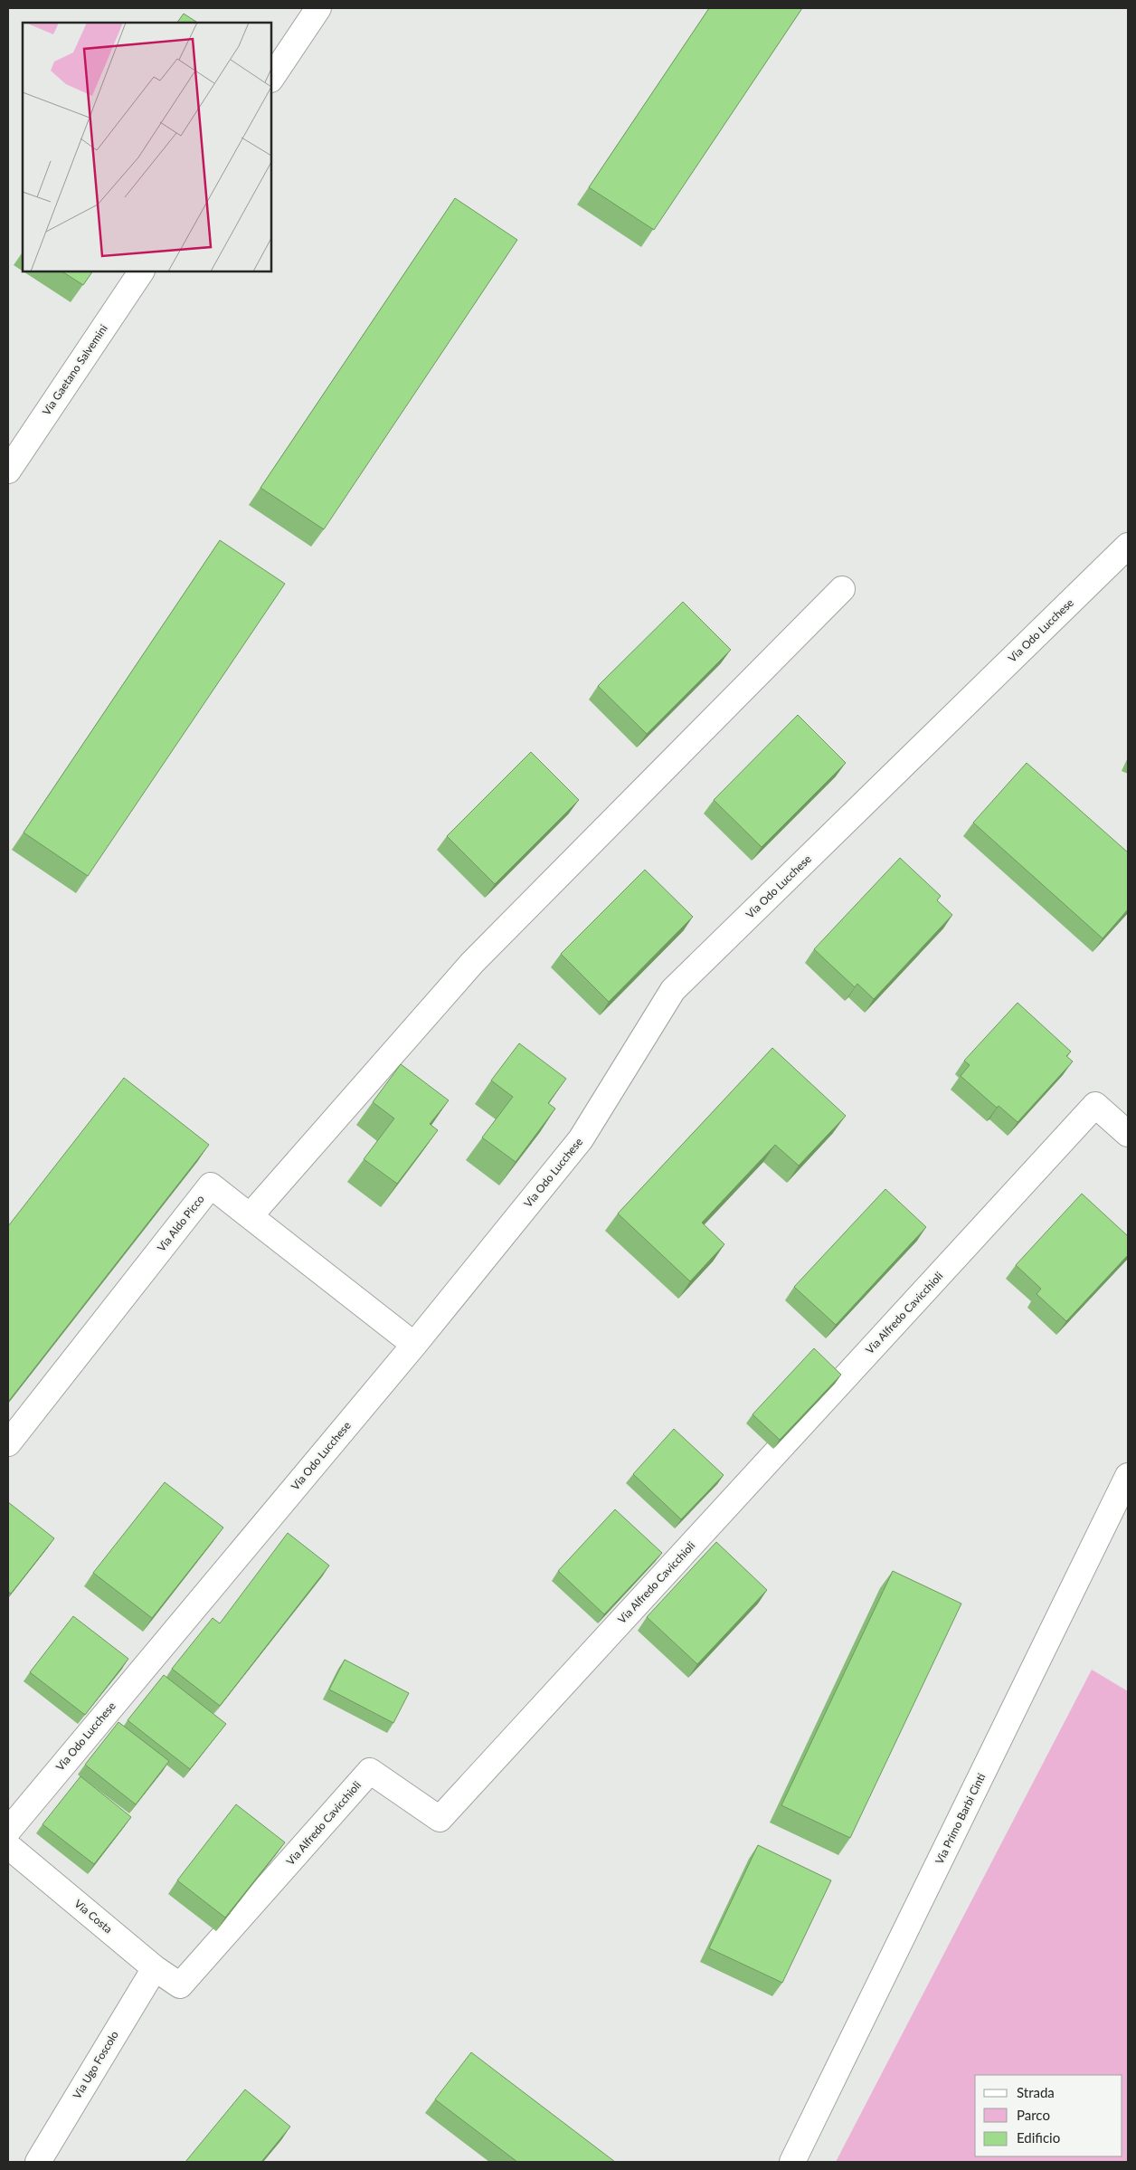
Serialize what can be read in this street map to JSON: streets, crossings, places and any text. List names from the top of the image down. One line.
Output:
{"streets":{"street":["Via Gaetano Salvemini","Via Odo Lucchese","Via Aldo Picco","Via Alfredo Cavicchioli","Via Primo Barbi Cinti","Via Costa","Via Ugo Foscolo"]},"crossings":[["Via Odo Lucchese","Via Aldo Picco"],["Via Alfredo Cavicchioli","Via Costa"],["Via Costa","Via Ugo Foscolo"]],"legend":["Strada","Parco","Edificio"]}
